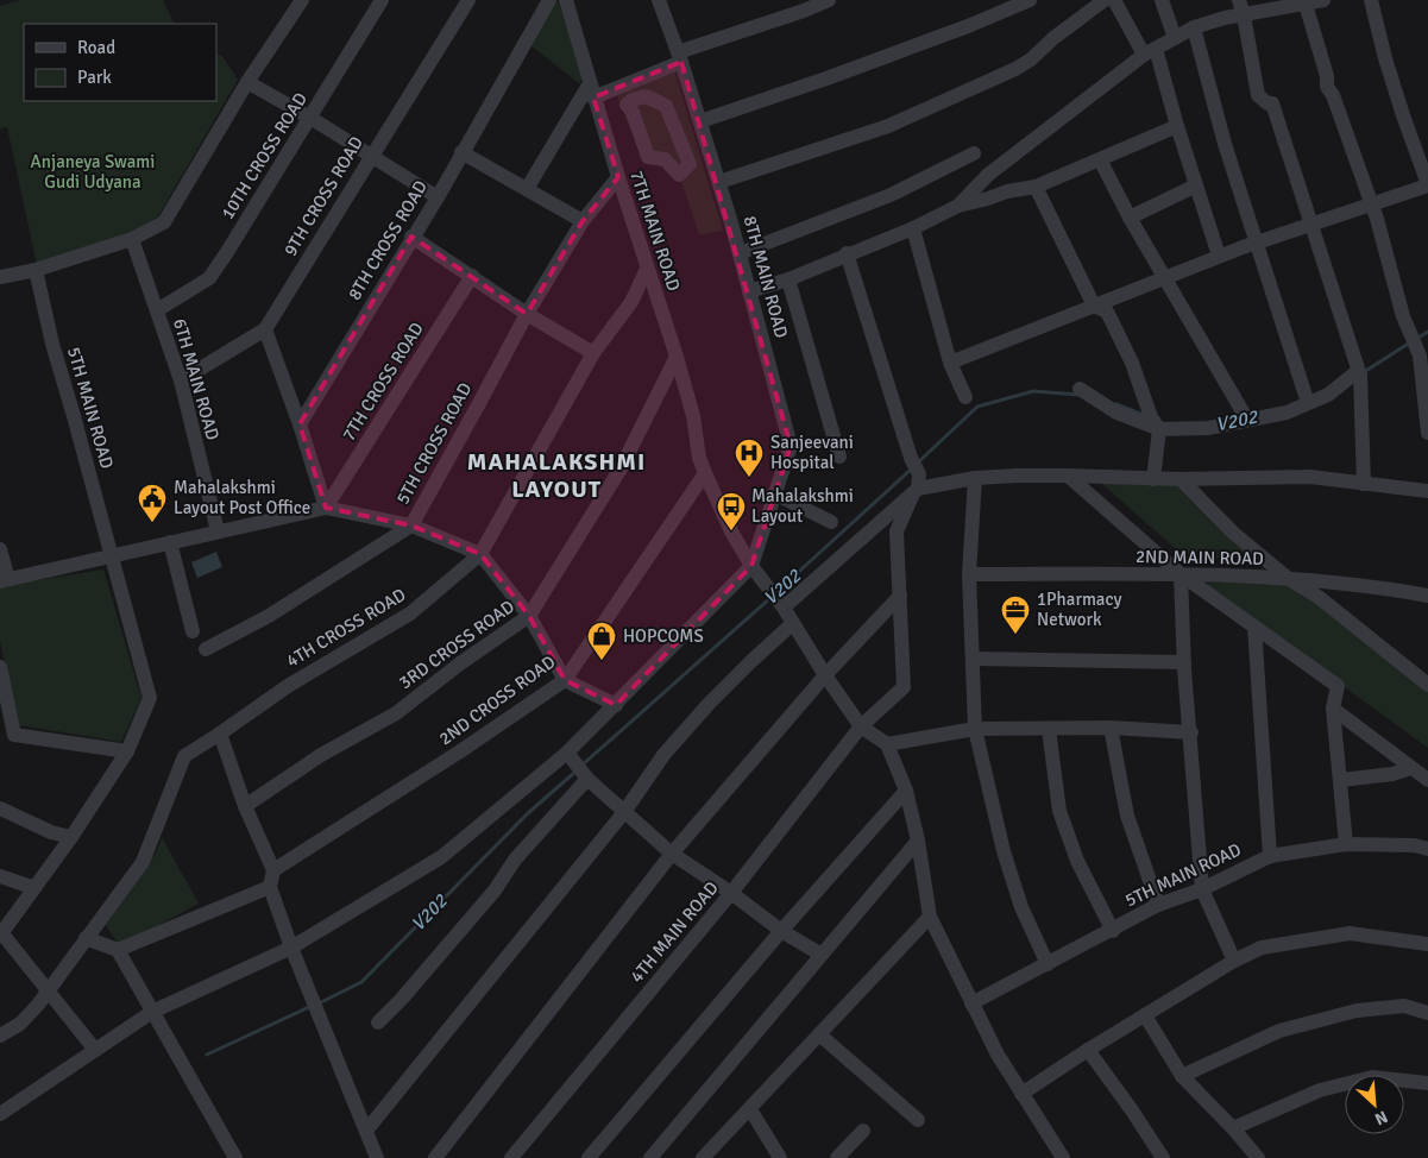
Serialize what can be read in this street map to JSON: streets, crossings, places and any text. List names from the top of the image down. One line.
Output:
{"streets":{"street":["10TH CROSS ROAD","9TH CROSS ROAD","7TH MAIN ROAD","8TH CROSS ROAD","8TH MAIN ROAD","6TH MAIN ROAD","7TH CROSS ROAD","5TH MAIN ROAD","5TH CROSS ROAD","2ND MAIN ROAD","4TH CROSS ROAD","3RD CROSS ROAD","2ND CROSS ROAD","4TH MAIN ROAD"]},"crossings":[["10TH CROSS ROAD","6TH MAIN ROAD"],["9TH CROSS ROAD","6TH MAIN ROAD"],["7TH MAIN ROAD","8TH MAIN ROAD"],["7TH MAIN ROAD","5TH CROSS ROAD"],["7TH MAIN ROAD","4TH CROSS ROAD"],["7TH MAIN ROAD","3RD CROSS ROAD"],["7TH MAIN ROAD","2ND CROSS ROAD"],["7TH MAIN ROAD","4TH MAIN ROAD"]],"districts":["MAHALAKSHMI LAYOUT"],"water":["V202"],"parks":["Anjaneya Swami Gudi Udyana"],"places":{"hospital":["Sanjeevani Hospital"],"public building":["Mahalakshmi Layout Post Office"],"bus stop":["Mahalakshmi Layout"],"office":["1Pharmacy Network"],"shop":["HOPCOMS"]},"legend":["Road","Park"],"north":"bottom right"}
